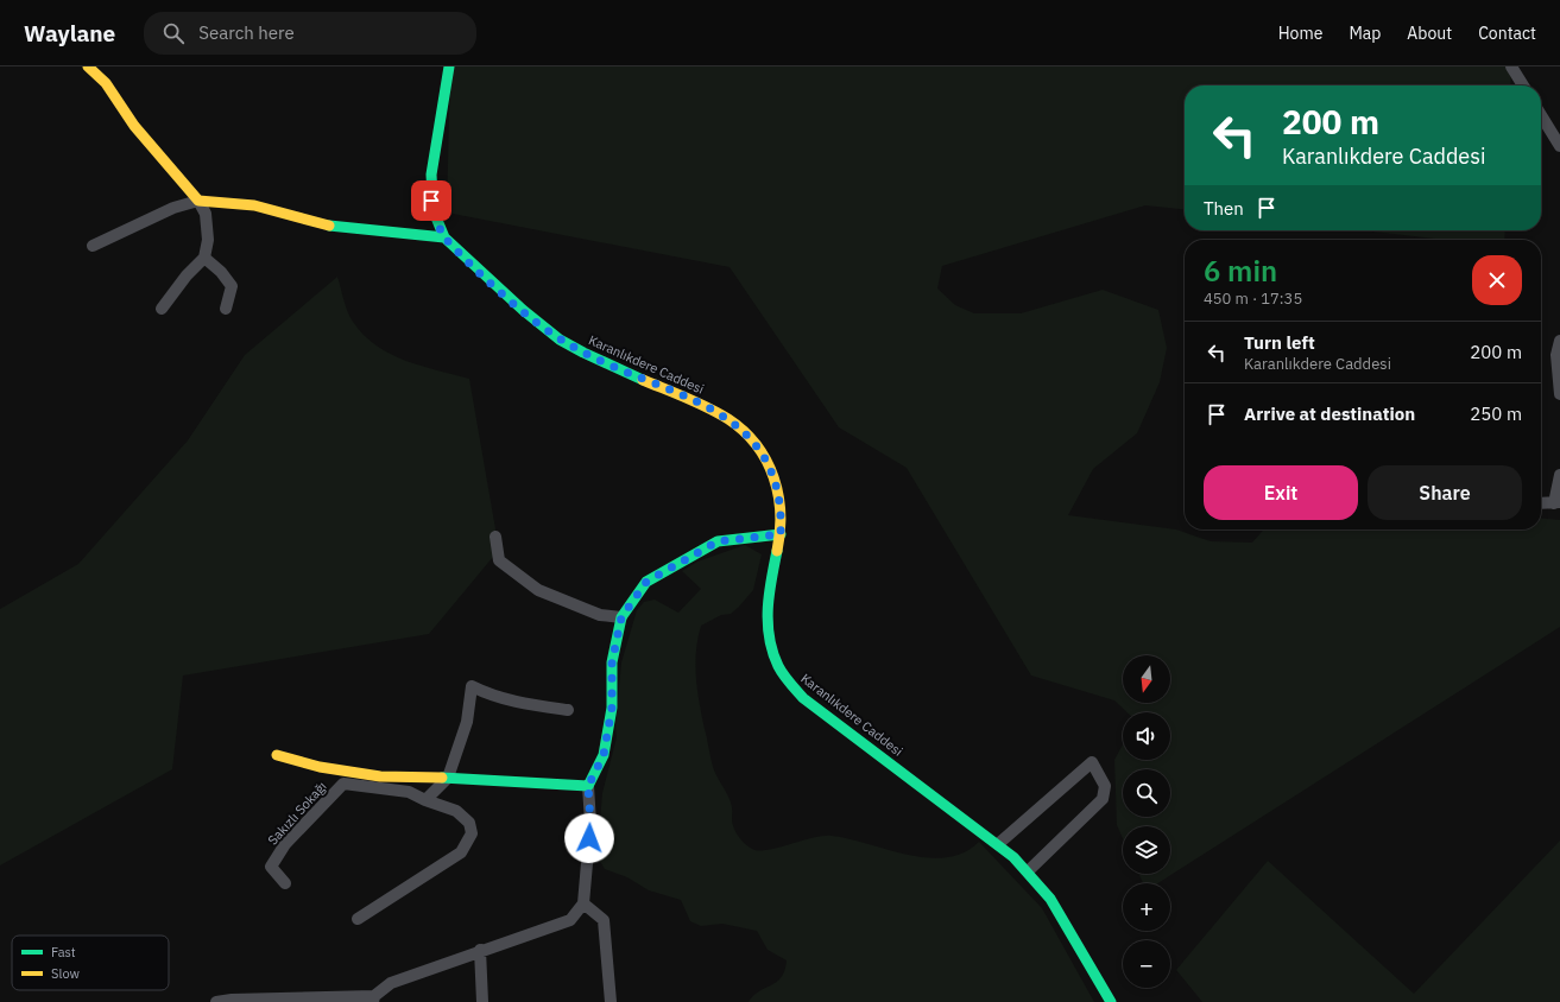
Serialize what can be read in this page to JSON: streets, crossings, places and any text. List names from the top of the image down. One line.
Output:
{"streets":{"main road":["Karanlıkdere Caddesi"],"street":["Sakızlı Sokağı"]},"legend":["Fast","Slow"],"north":"bottom","page":{"header":"Waylane","search":"Search here","nav":["Home","Map","About","Contact"],"turn":["200 m","Karanlıkdere Caddesi"],"then":"Then","heading":["6 min","450 m · 17:35"],"list":[{"name":"Turn left","note":"Karanlıkdere Caddesi","value":"200 m"},{"name":"Arrive at destination","value":"250 m"}],"buttons":["Exit","Share"],"map_buttons":["+","−"]}}
